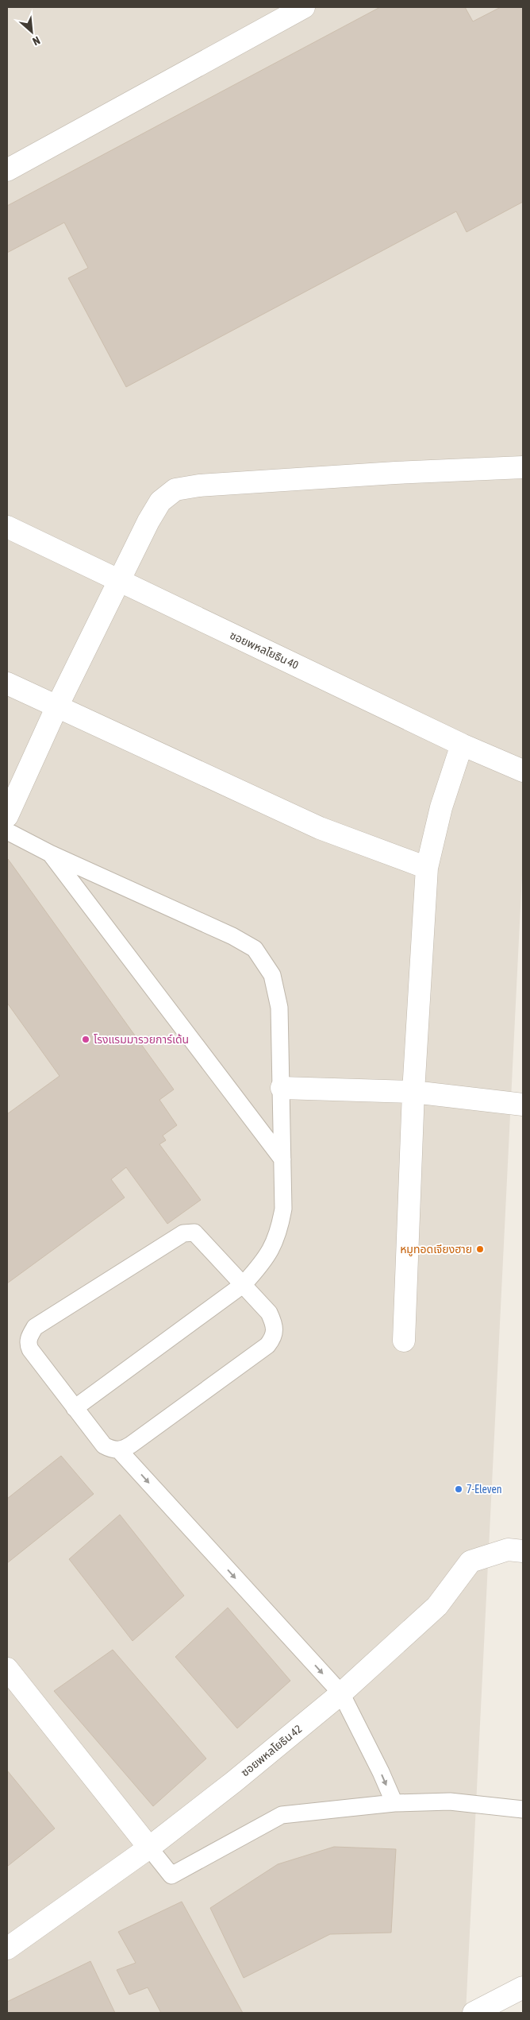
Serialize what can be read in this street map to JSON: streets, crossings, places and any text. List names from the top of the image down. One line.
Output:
{"streets":{"street":["ซอยพหลโยธิน 40","ซอยพหลโยธิน 42"]},"places":["โรงแรมมารวยการ์เด้น","หมูทอดเจียงฮาย","7-Eleven"],"north":"bottom right"}
